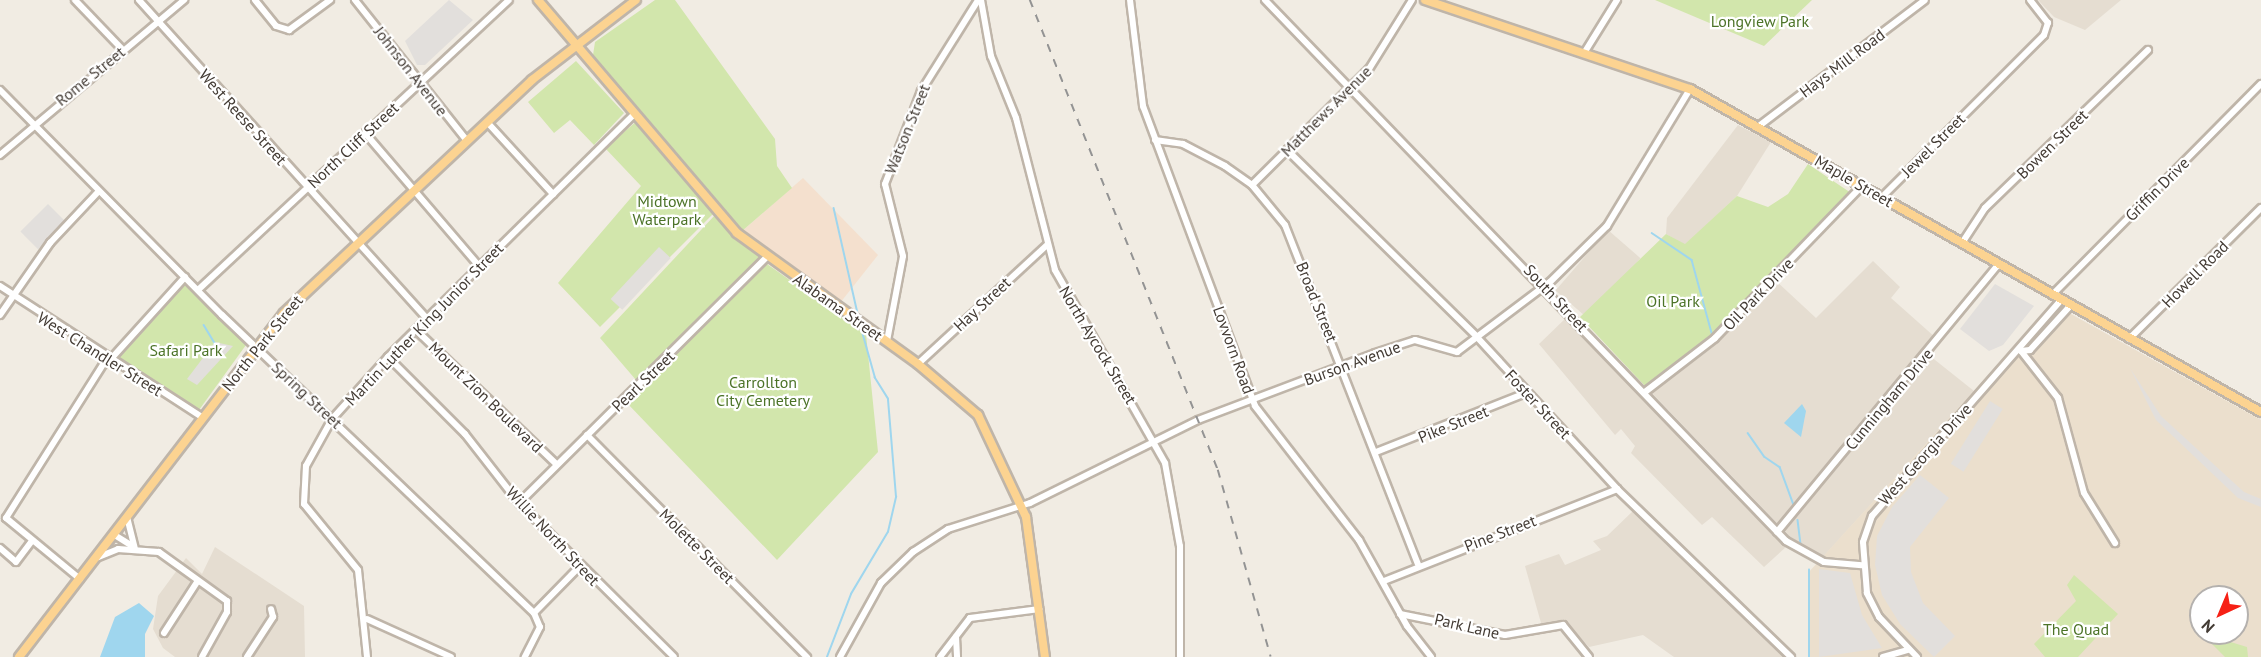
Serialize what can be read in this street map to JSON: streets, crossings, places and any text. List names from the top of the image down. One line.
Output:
{"streets":{"main road":["Maple Street","Alabama Street","North Park Street"],"street":["Hays Mill Road","Johnson Avenue","Rome Street","Matthews Avenue","West Reese Street","Watson Street","Bowen Street","North Cliff Street","Jewel Street","Griffin Drive","Howell Road","Oil Park Drive","South Street","Broad Street","Hay Street","Martin Luther King Junior Street","North Aycock Street","Lovvorn Road","West Chandler Street","Burson Avenue","Pearl Street","Spring Street","Mount Zion Boulevard","Cunningham Drive","Foster Street","Pike Street","West Georgia Drive","Pine Street","Willie North Street","Molette Street","Park Lane"]},"crossings":[["Hays Mill Road","Maple Street"],["Johnson Avenue","North Cliff Street"],["Johnson Avenue","North Park Street"],["Rome Street","West Reese Street"],["Rome Street","Spring Street"],["Matthews Avenue","South Street"],["Matthews Avenue","Broad Street"],["Matthews Avenue","Foster Street"],["West Reese Street","North Cliff Street"],["West Reese Street","Martin Luther King Junior Street"],["West Reese Street","North Park Street"],["Watson Street","Alabama Street"],["Watson Street","North Aycock Street"],["Bowen Street","Maple Street"],["North Cliff Street","Spring Street"],["Jewel Street","Maple Street"],["Maple Street","Griffin Drive"],["Maple Street","Howell Road"],["Maple Street","Oil Park Drive"],["Maple Street","Burson Avenue"],["Maple Street","Cunningham Drive"],["Maple Street","West Georgia Drive"],["Oil Park Drive","South Street"],["South Street","Burson Avenue"],["South Street","Cunningham Drive"],["South Street","West Georgia Drive"],["Broad Street","Lovvorn Road"],["Broad Street","Burson Avenue"],["Broad Street","Pike Street"],["Broad Street","Pine Street"],["Hay Street","Alabama Street"],["Hay Street","North Aycock Street"],["Alabama Street","Martin Luther King Junior Street"],["Alabama Street","North Park Street"],["Alabama Street","Burson Avenue"],["Alabama Street","Pearl Street"],["Martin Luther King Junior Street","Spring Street"],["Martin Luther King Junior Street","Mount Zion Boulevard"],["Martin Luther King Junior Street","Willie North Street"],["North Park Street","West Chandler Street"],["North Park Street","Spring Street"],["North Aycock Street","Burson Avenue"],["Lovvorn Road","Burson Avenue"],["Lovvorn Road","Pine Street"],["Lovvorn Road","Park Lane"],["Burson Avenue","Foster Street"],["Pearl Street","Mount Zion Boulevard"],["Pearl Street","Willie North Street"],["Pearl Street","Molette Street"],["Foster Street","Pike Street"],["Foster Street","Pine Street"]],"parks":["Longview Park","Midtown Waterpark","Oil Park","Safari Park","Carrollton City Cemetery","The Quad"],"north":"bottom left"}
